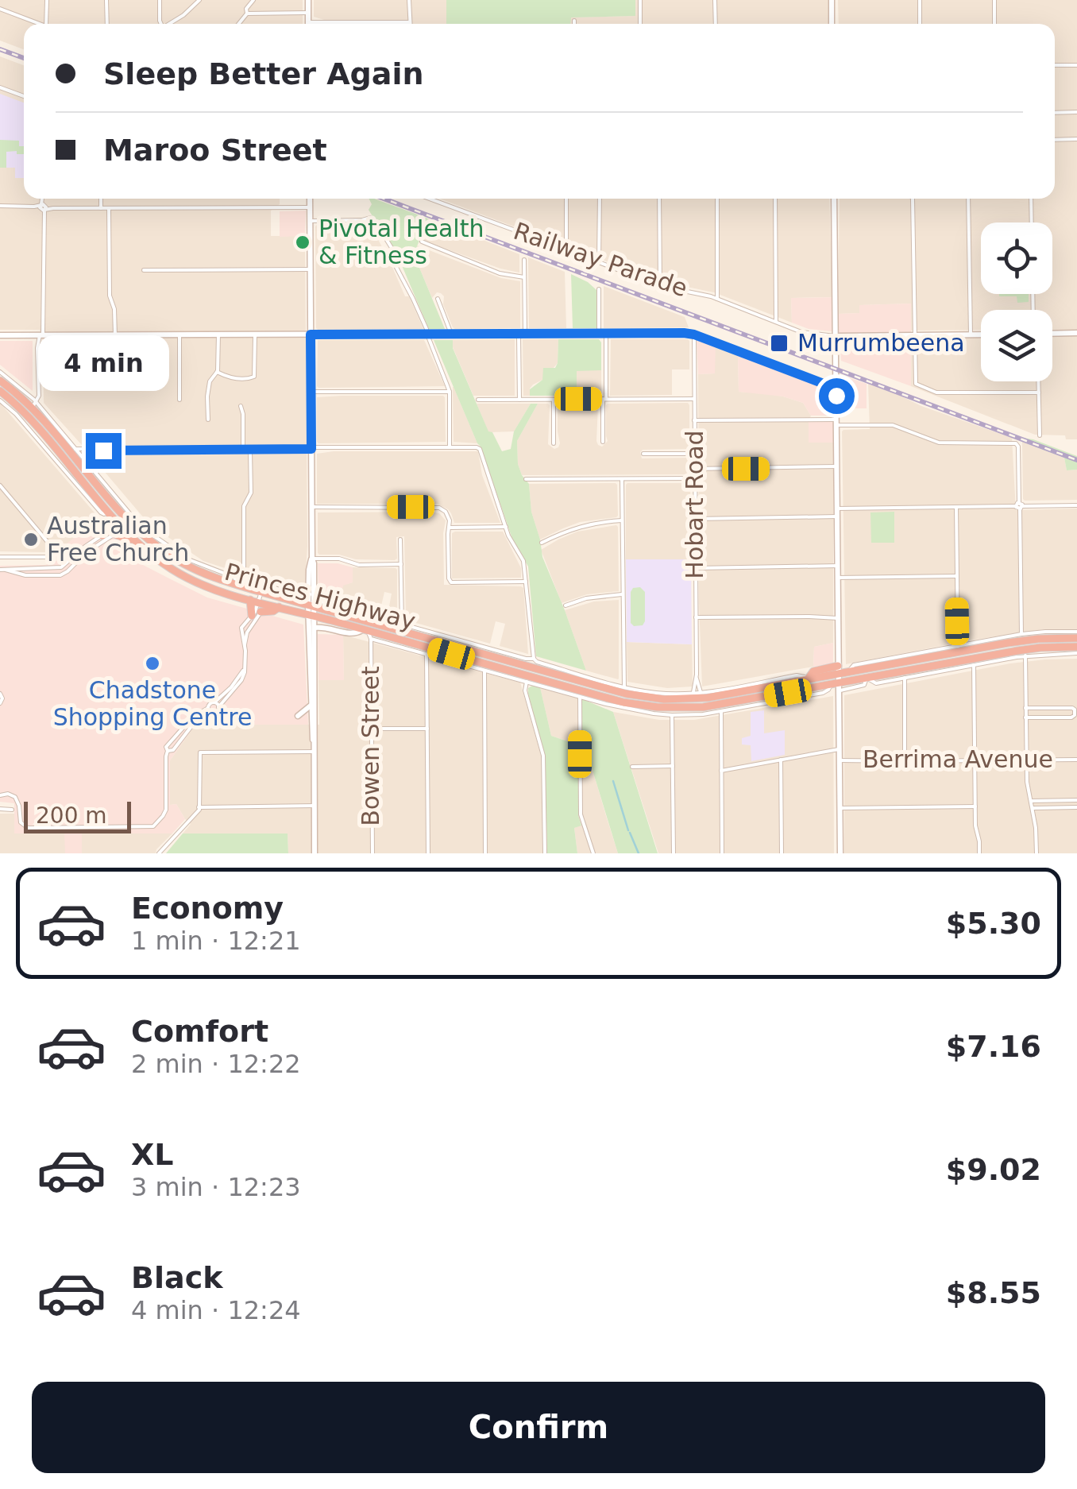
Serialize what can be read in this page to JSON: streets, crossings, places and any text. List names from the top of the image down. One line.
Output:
{"streets":{"highway":["Princes Highway"],"street":["Railway Parade","Hobart Road","Bowen Street","Berrima Avenue"]},"crossings":[["Princes Highway","Bowen Street"]],"places":{"other":["Pivotal Health & Fitness","Australian Free Church","Chadstone Shopping Centre"],"transit":["Murrumbeena"]},"scale_bar":"200 m","page":{"banner":["Sleep Better Again","Maroo Street"],"bubble":"4 min","scale":"200 m","list":[{"name":"Economy","note":"1 min · 12:21","value":"$5.30"},{"name":"Comfort","note":"2 min · 12:22","value":"$7.16"},{"name":"XL","note":"3 min · 12:23","value":"$9.02"},{"name":"Black","note":"4 min · 12:24","value":"$8.55"}],"buttons":"Confirm"}}
